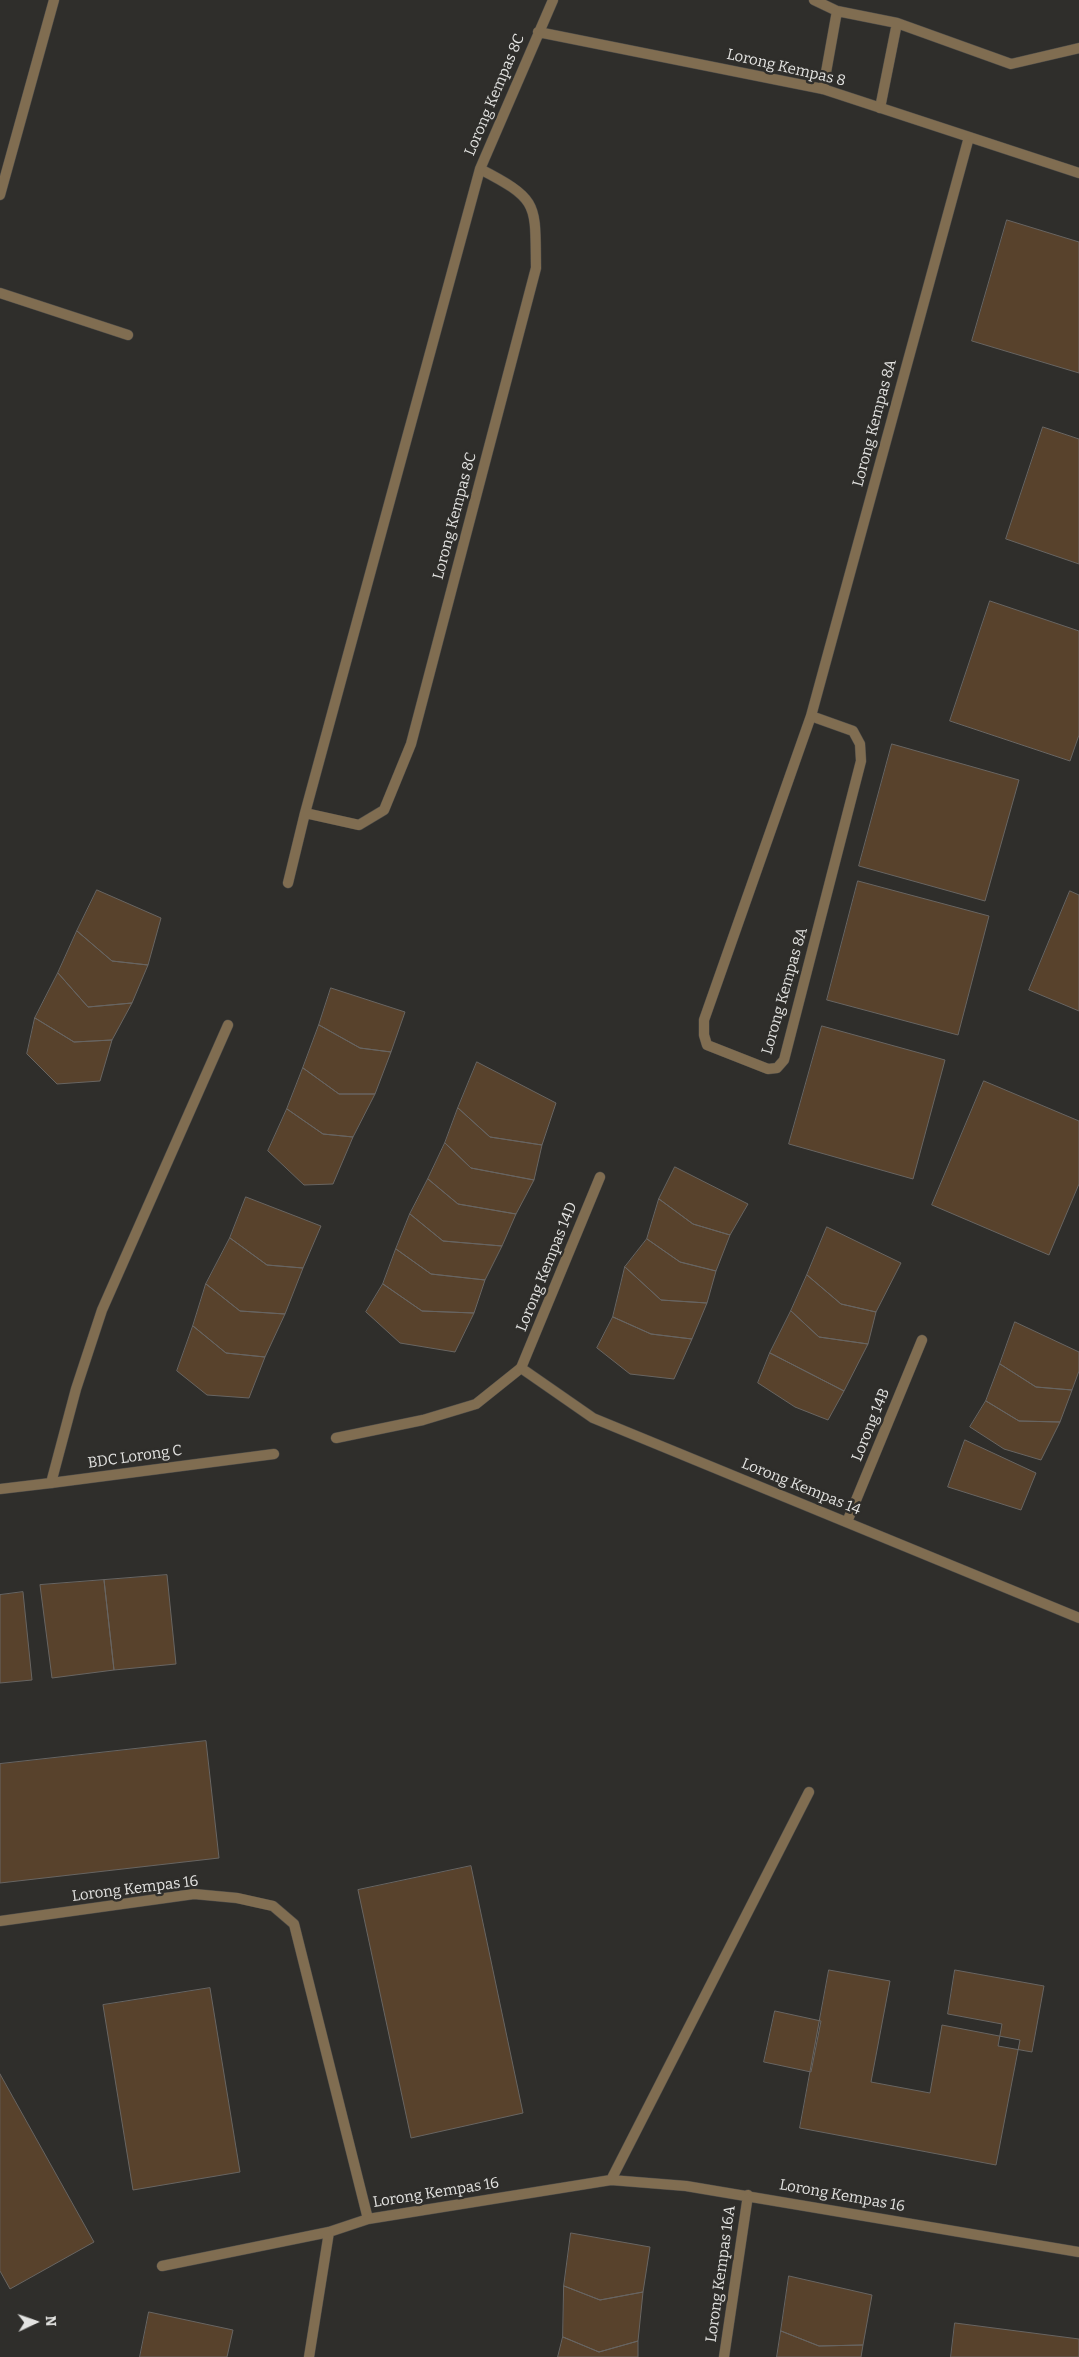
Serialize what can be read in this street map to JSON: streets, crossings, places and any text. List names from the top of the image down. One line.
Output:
{"streets":{"street":["Lorong Kempas 8","Lorong Kempas 8C","Lorong Kempas 8A","Lorong Kempas 14D","Lorong 14B","BDC Lorong C","Lorong Kempas 14","Lorong Kempas 16","Lorong Kempas 16A"]},"crossings":[["Lorong Kempas 8","Lorong Kempas 8C"],["Lorong Kempas 8","Lorong Kempas 8A"],["Lorong Kempas 14D","Lorong Kempas 14"],["Lorong 14B","Lorong Kempas 14"],["Lorong Kempas 16","Lorong Kempas 16A"]],"north":"right"}
